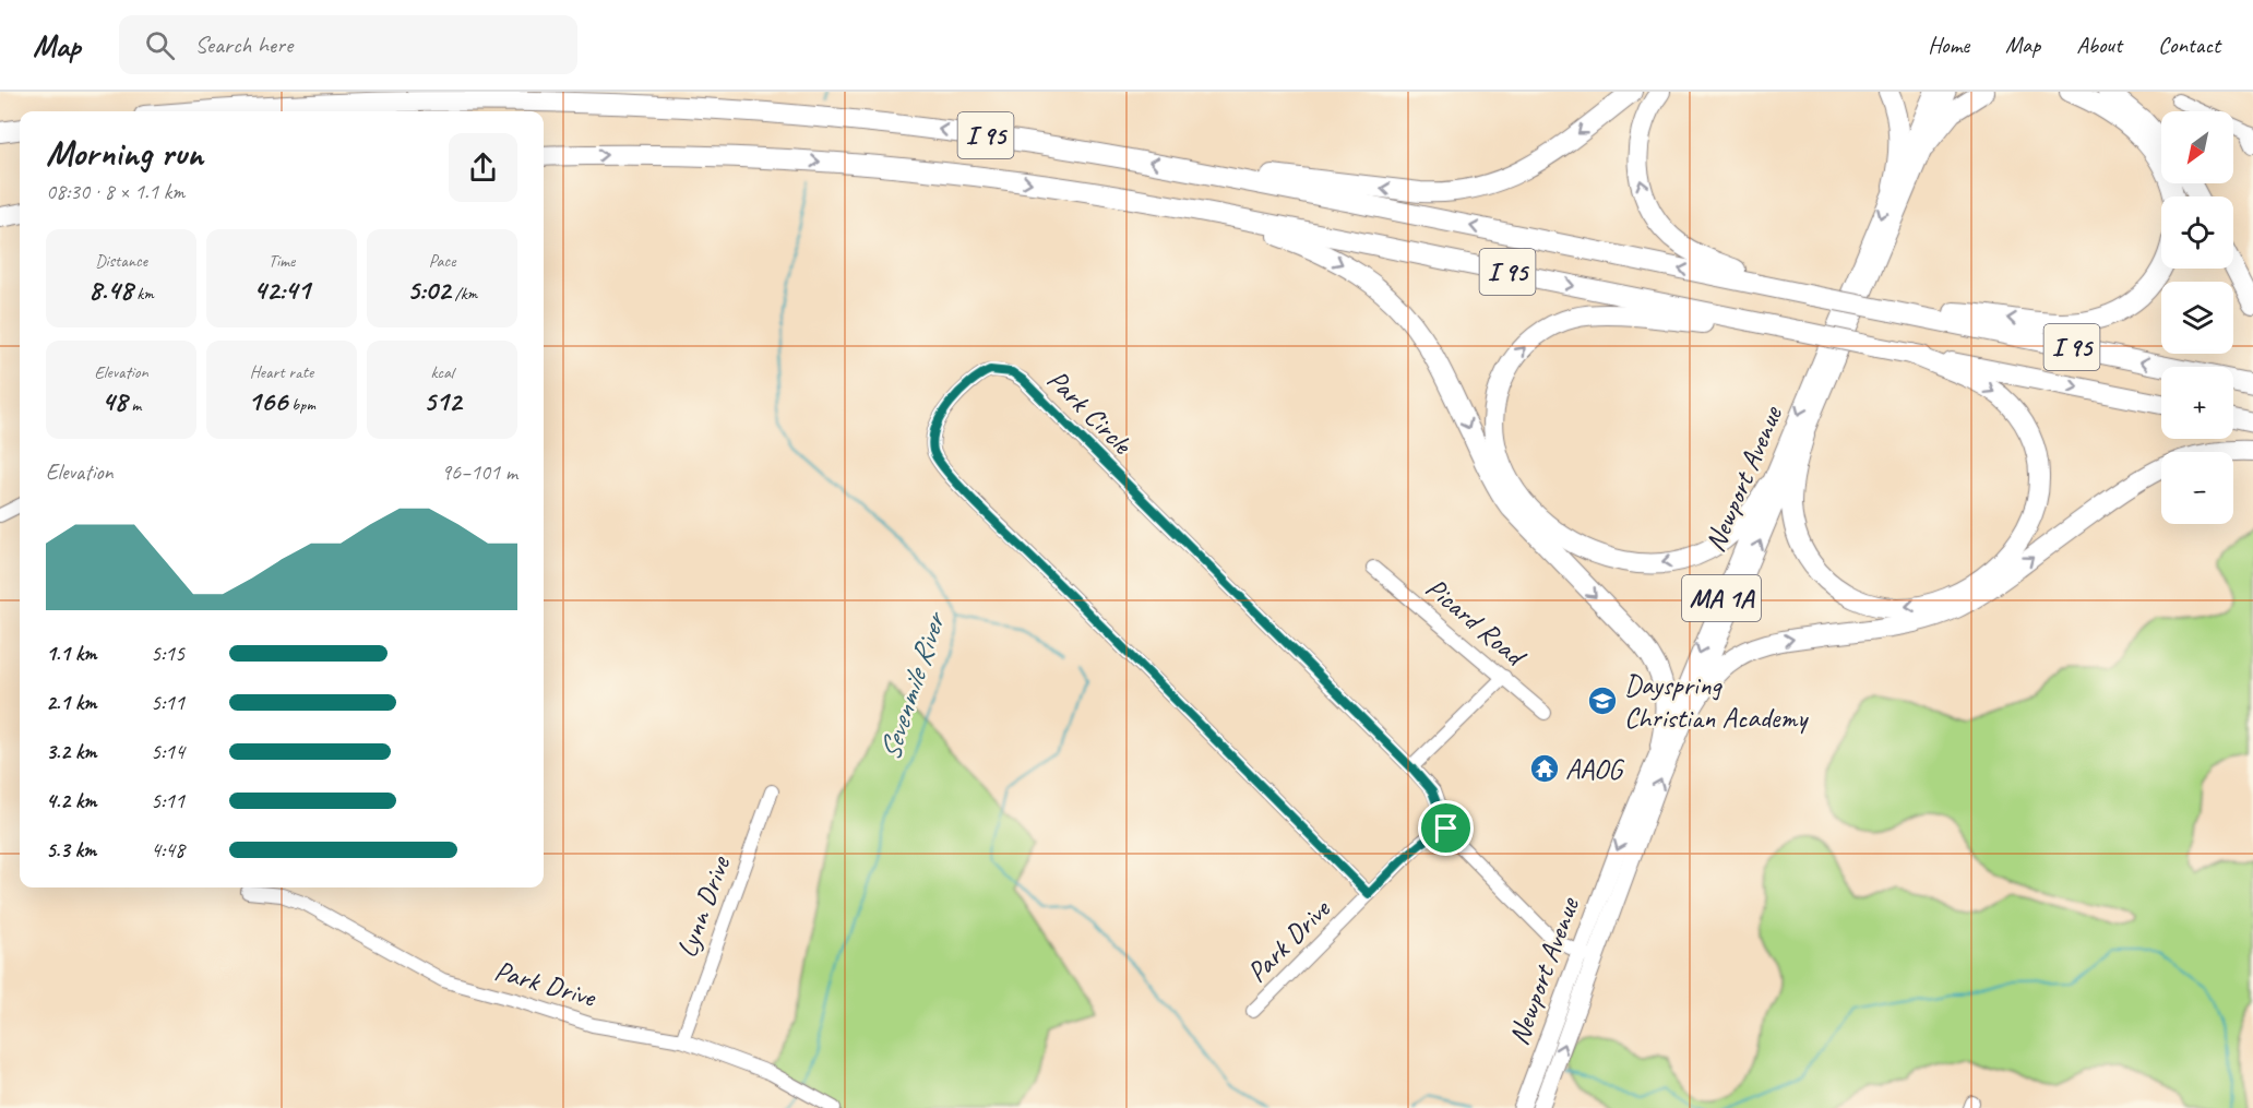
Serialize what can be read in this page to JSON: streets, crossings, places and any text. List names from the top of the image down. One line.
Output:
{"streets":{"highway":["I 95"],"main road":["Newport Avenue","MA 1A"],"street":["Park Circle","Picard Road","Lynn Drive","Park Drive"]},"crossings":[["Park Circle","Newport Avenue"],["Park Circle","Park Drive"],["Lynn Drive","Park Drive"]],"water":["Sevenmile River"],"places":{"school or university":["Dayspring Christian Academy"],"temple":["AAOG"]},"north":"bottom left","page":{"header":"Map","search":"Search here","nav":["Home","Map","About","Contact"],"map_buttons":["+","−"],"heading":["Morning run","08:30 · 8 × 1.1 km"],"stats":[["Distance","8.48 km"],["Time","42:41"],["Pace","5:02 /km"],["Elevation","48 m"],["Heart rate","166 bpm"],["kcal","512"]],"chart":["Elevation","96–101 m"],"list":[{"name":"1.1 km","note":"5:15"},{"name":"2.1 km","note":"5:11"},{"name":"3.2 km","note":"5:14"},{"name":"4.2 km","note":"5:11"},{"name":"5.3 km","note":"4:48"}]}}
